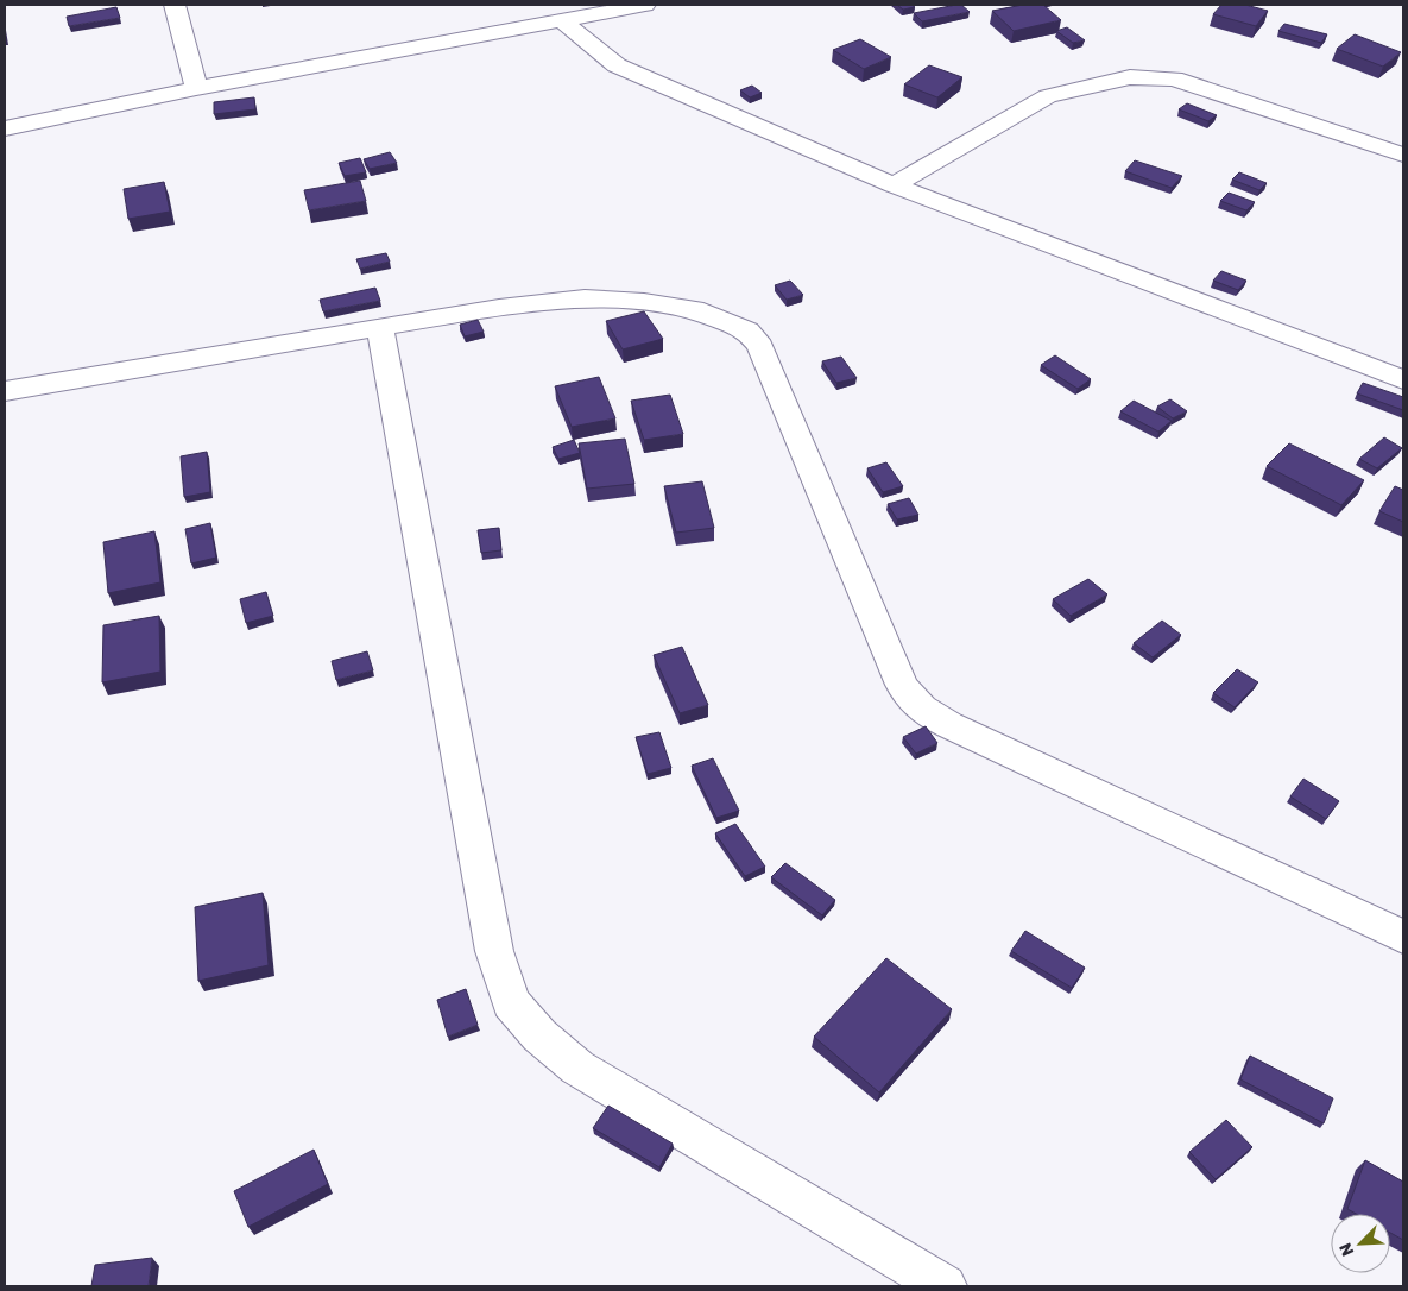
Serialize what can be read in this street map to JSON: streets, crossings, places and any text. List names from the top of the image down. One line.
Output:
{"north":"bottom left"}
